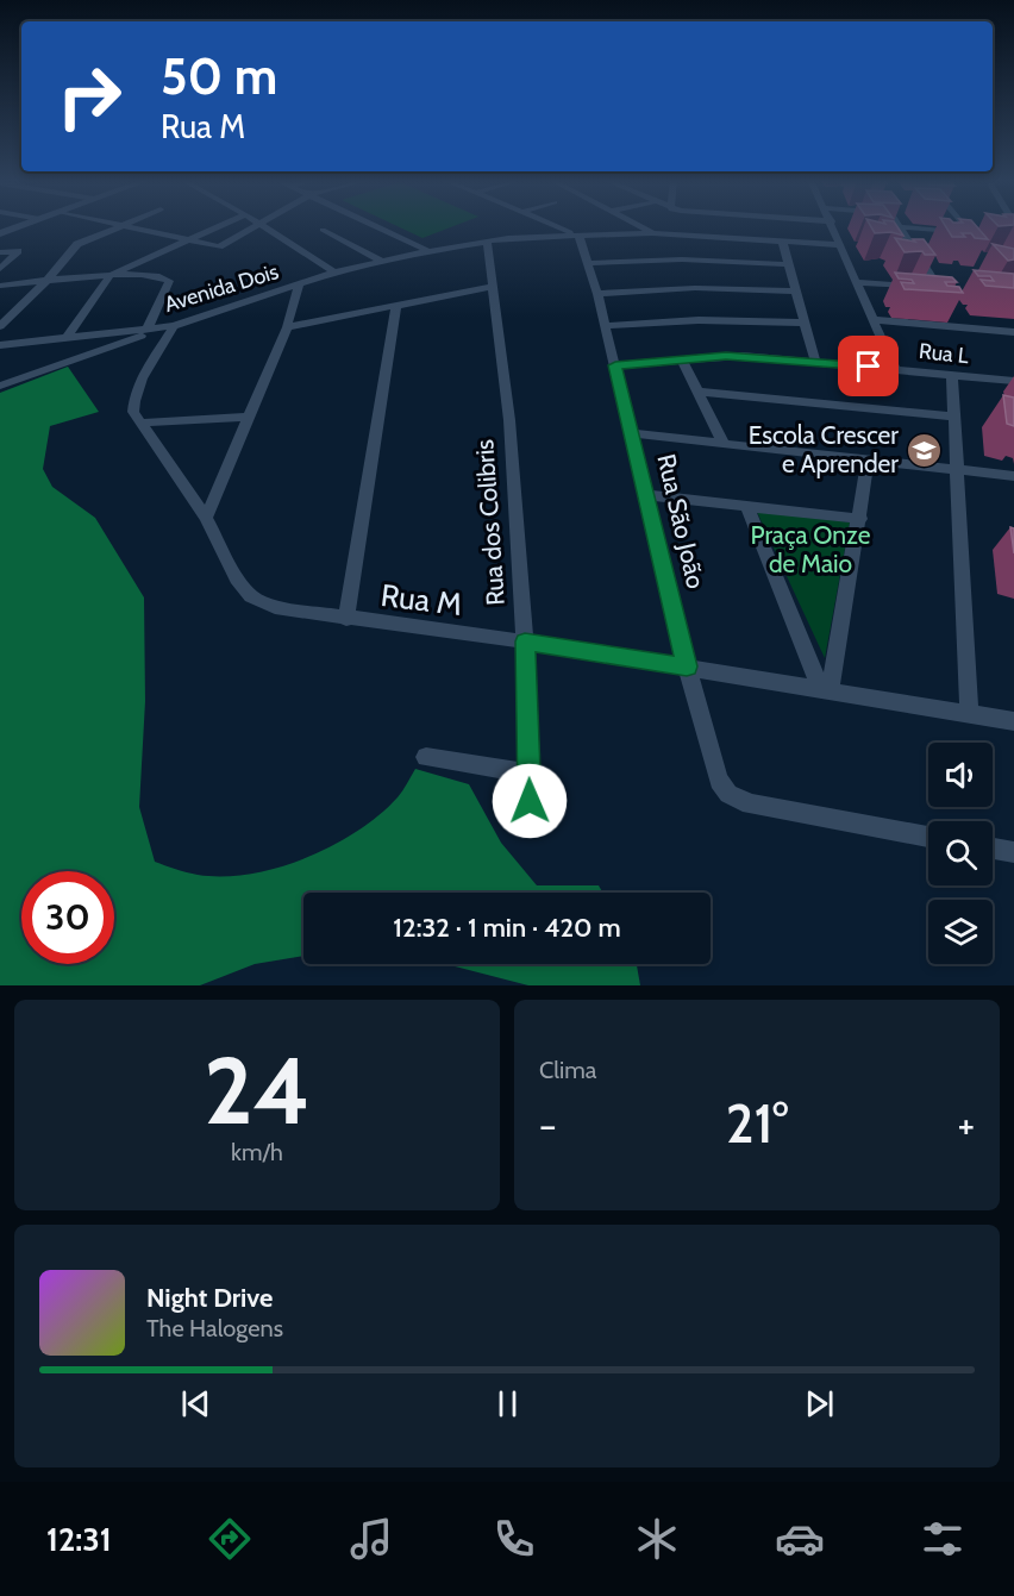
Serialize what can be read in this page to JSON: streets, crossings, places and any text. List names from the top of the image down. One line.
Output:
{"streets":{"street":["Avenida Dois","Rua L","Rua São João","Rua dos Colibris","Rua M"]},"crossings":[["Avenida Dois","Rua São João"],["Avenida Dois","Rua dos Colibris"],["Rua L","Rua São João"],["Rua São João","Rua M"],["Rua dos Colibris","Rua M"]],"parks":["Praça Onze de Maio"],"places":{"school or university":["Escola Crescer e Aprender"]},"page":{"turn":["50 m","Rua M"],"limit":"30","trip":"12:32 · 1 min · 420 m","tile":[["24","km/h"],"Clima"],"heat":["−","21°","+"],"song":["Night Drive","The Halogens"],"tabs":"12:31"}}
